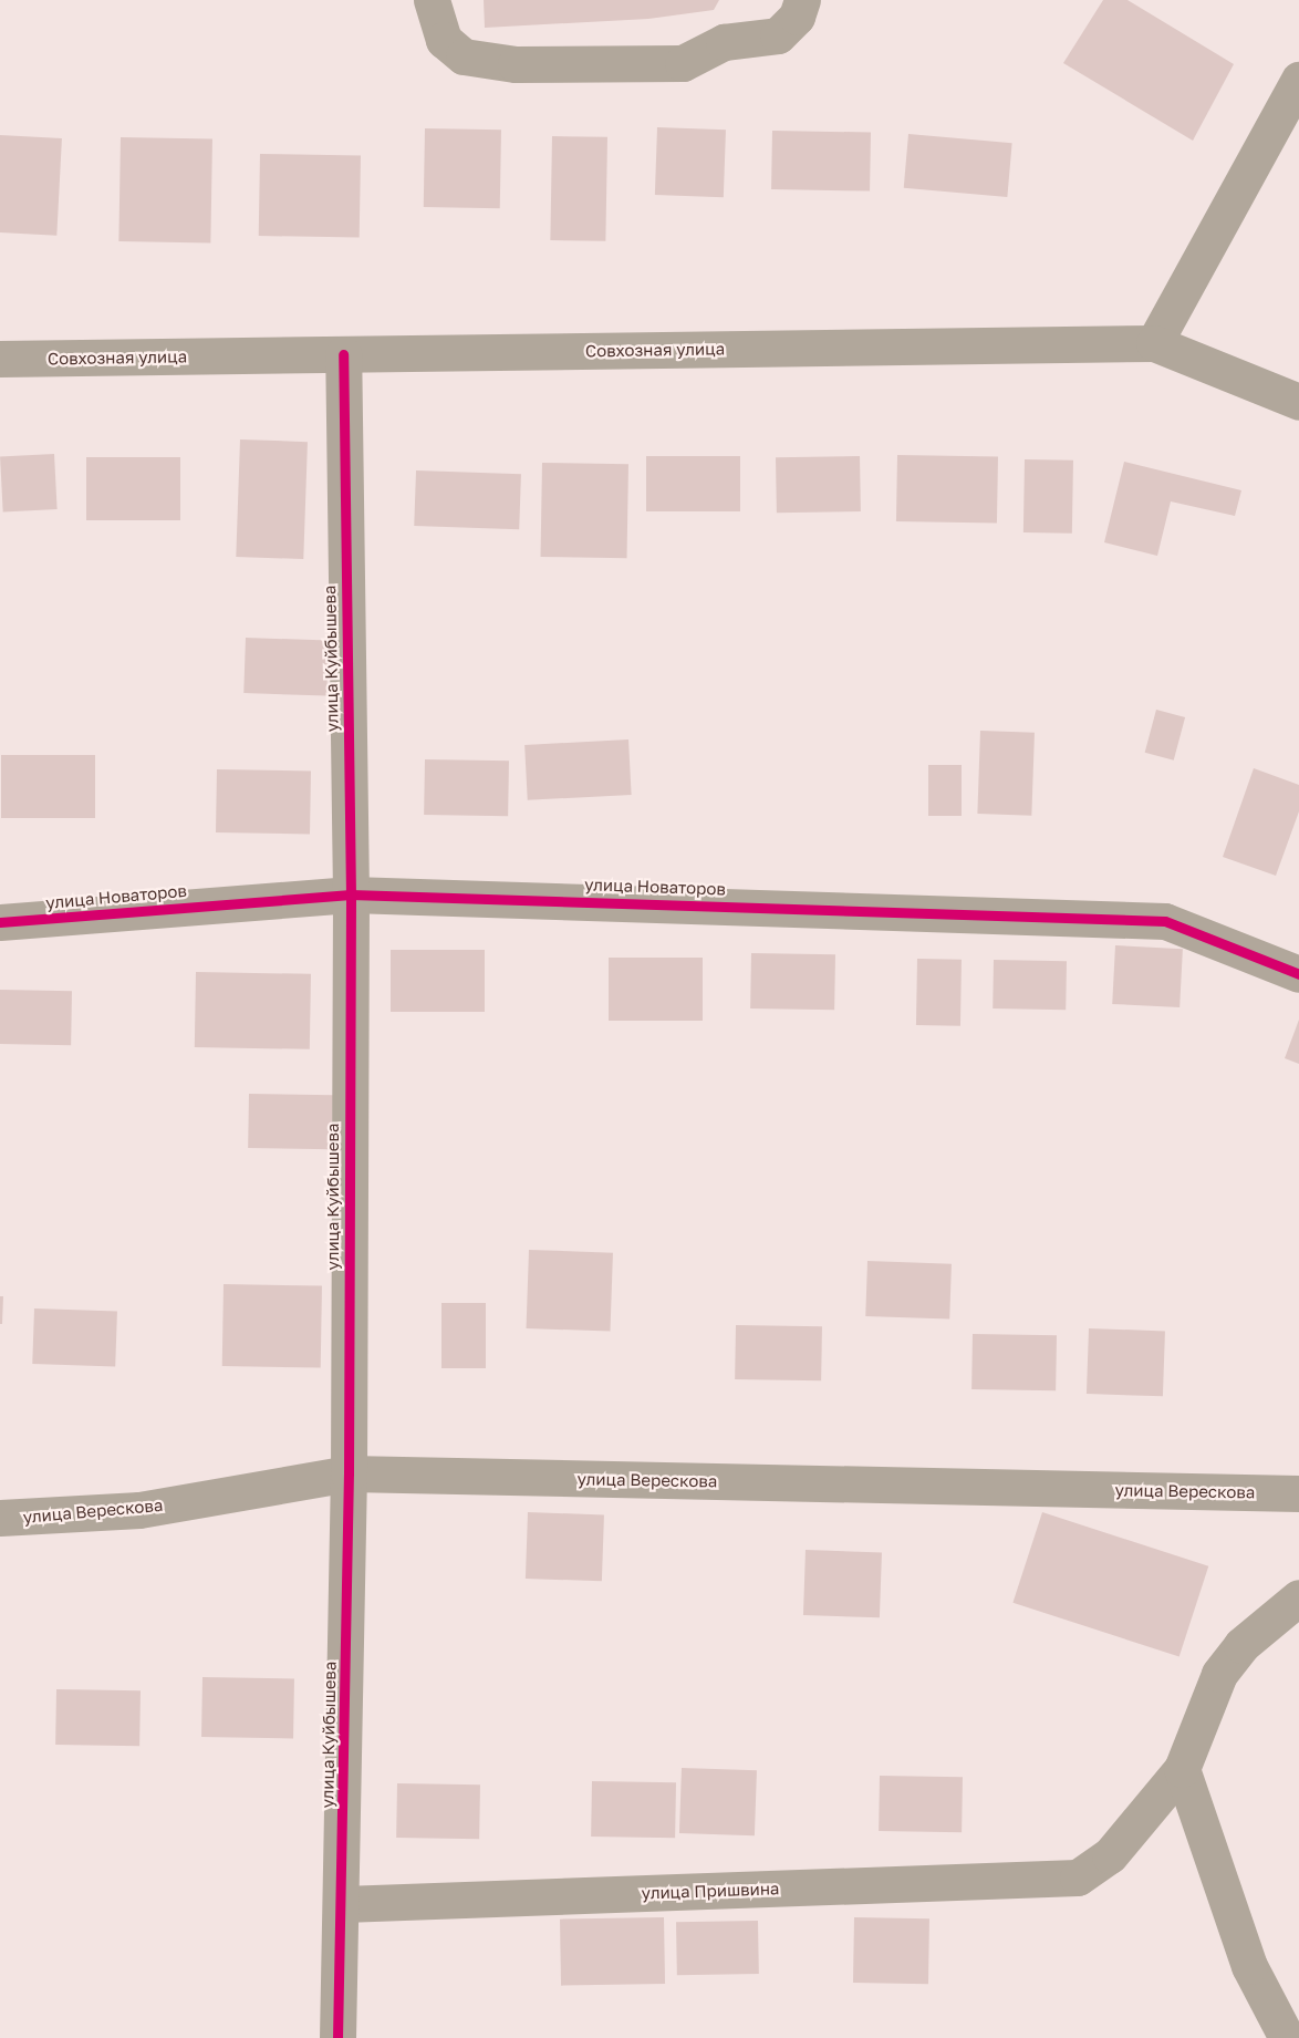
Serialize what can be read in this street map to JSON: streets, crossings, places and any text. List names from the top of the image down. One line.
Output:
{"streets":{"street":["Совхозная улица","улица Куйбышева","улица Новаторов","улица Верескова","улица Пришвина"]},"crossings":[["Совхозная улица","улица Куйбышева"],["улица Куйбышева","улица Новаторов"],["улица Куйбышева","улица Верескова"],["улица Куйбышева","улица Пришвина"]]}
